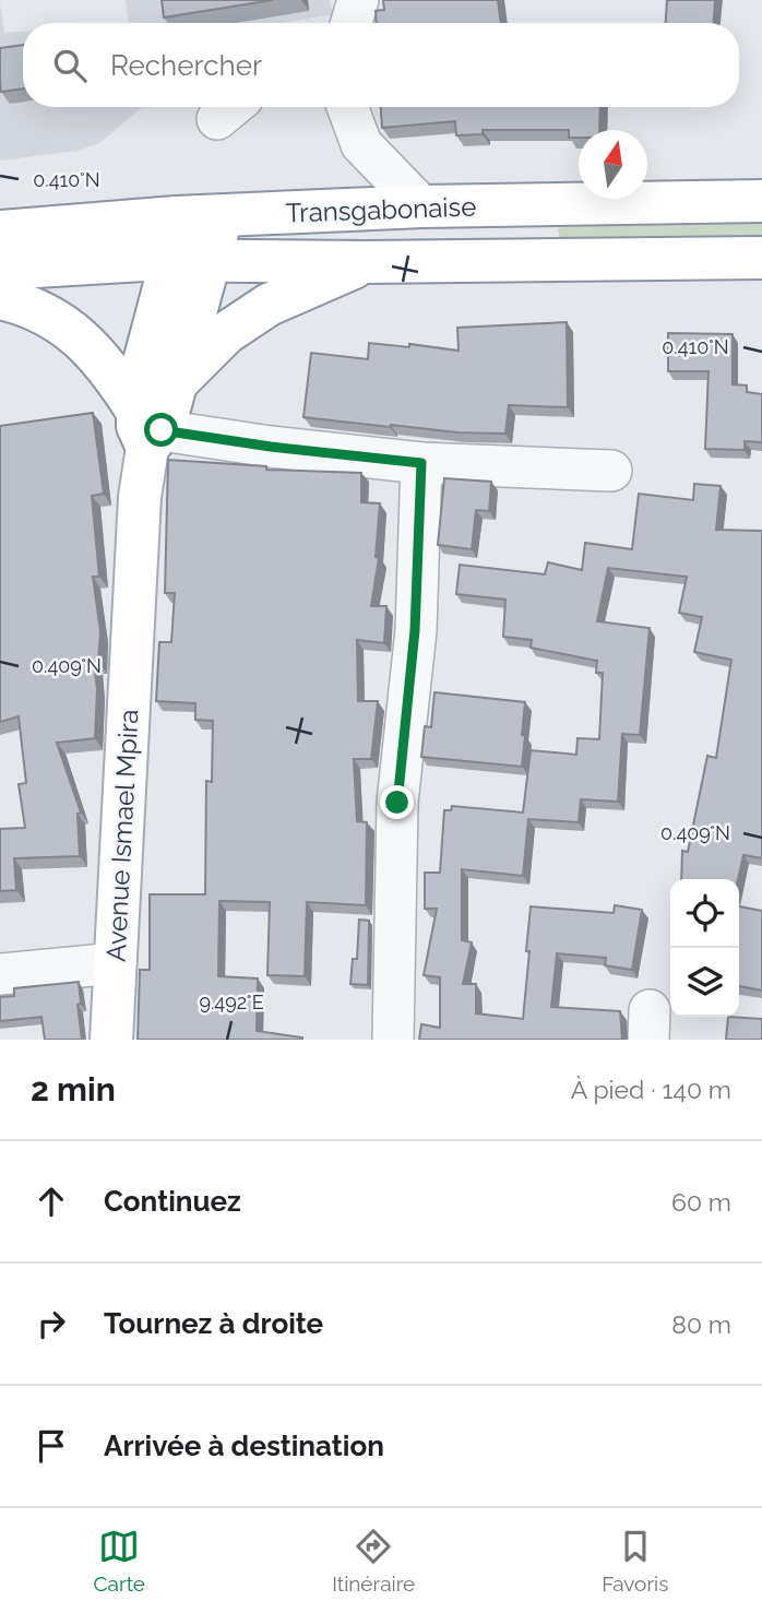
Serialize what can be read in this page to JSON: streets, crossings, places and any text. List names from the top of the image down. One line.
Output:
{"streets":{"main road":["Transgabonaise","Avenue Ismael Mpira"]},"north":"top","page":{"search":"Rechercher","heading":["2 min","À pied · 140 m"],"list":[["Continuez","60 m"],["Tournez à droite","80 m"],"Arrivée à destination"],"nav":["Carte","Itinéraire","Favoris"]},"coordinates":["0.410°N","0.409°N","9.492°E"]}
